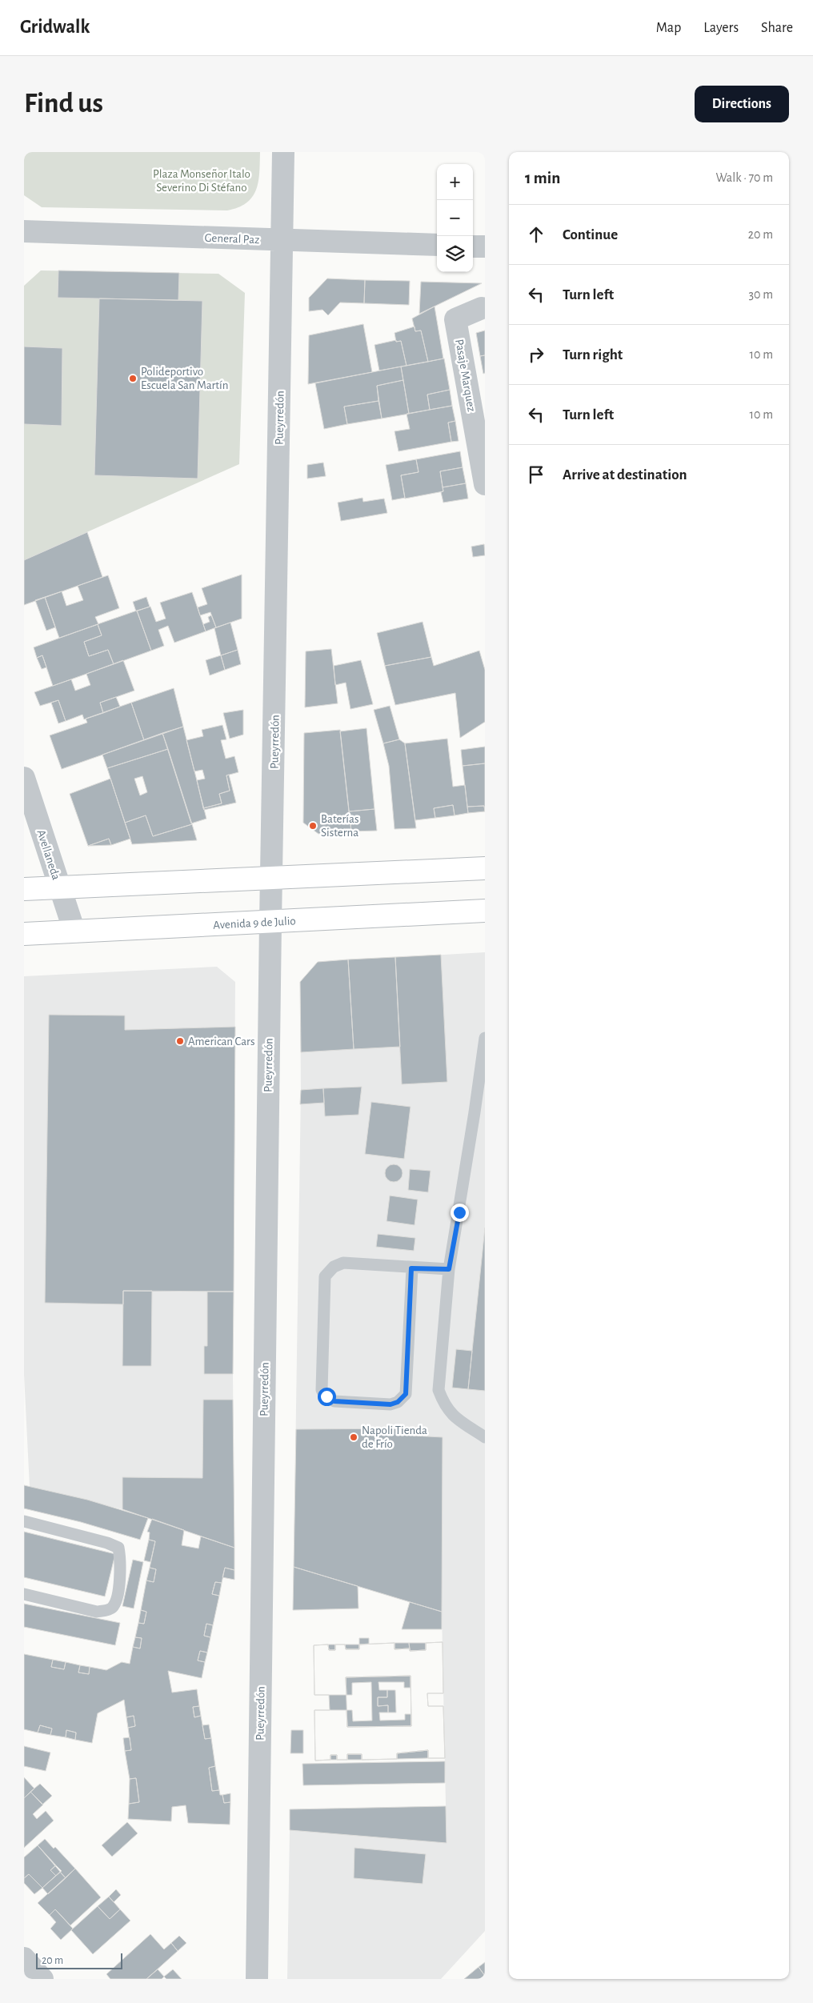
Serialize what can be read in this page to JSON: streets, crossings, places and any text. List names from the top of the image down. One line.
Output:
{"streets":{"main road":["Avenida 9 de Julio"],"street":["General Paz","Pasaje Marquez","Pueyrredón","Avellaneda"]},"crossings":[["General Paz","Pueyrredón"],["Pueyrredón","Avenida 9 de Julio"],["Avellaneda","Avenida 9 de Julio"]],"parks":["Plaza Monseñor Italo Severino Di Stéfano"],"places":["Polideportivo Escuela San Martín","Baterías Sisterna","American Cars","Napoli Tienda de Frío"],"scale_bar":"20 m","page":{"header":"Gridwalk","nav":["Map","Layers","Share"],"buttons":"Directions","title":"Find us","heading":["1 min","Walk · 70 m"],"map_buttons":["+","−"],"list":[["Continue","20 m"],["Turn left","30 m"],["Turn right","10 m"],["Turn left","10 m"],"Arrive at destination"],"scale":"20 m"}}
